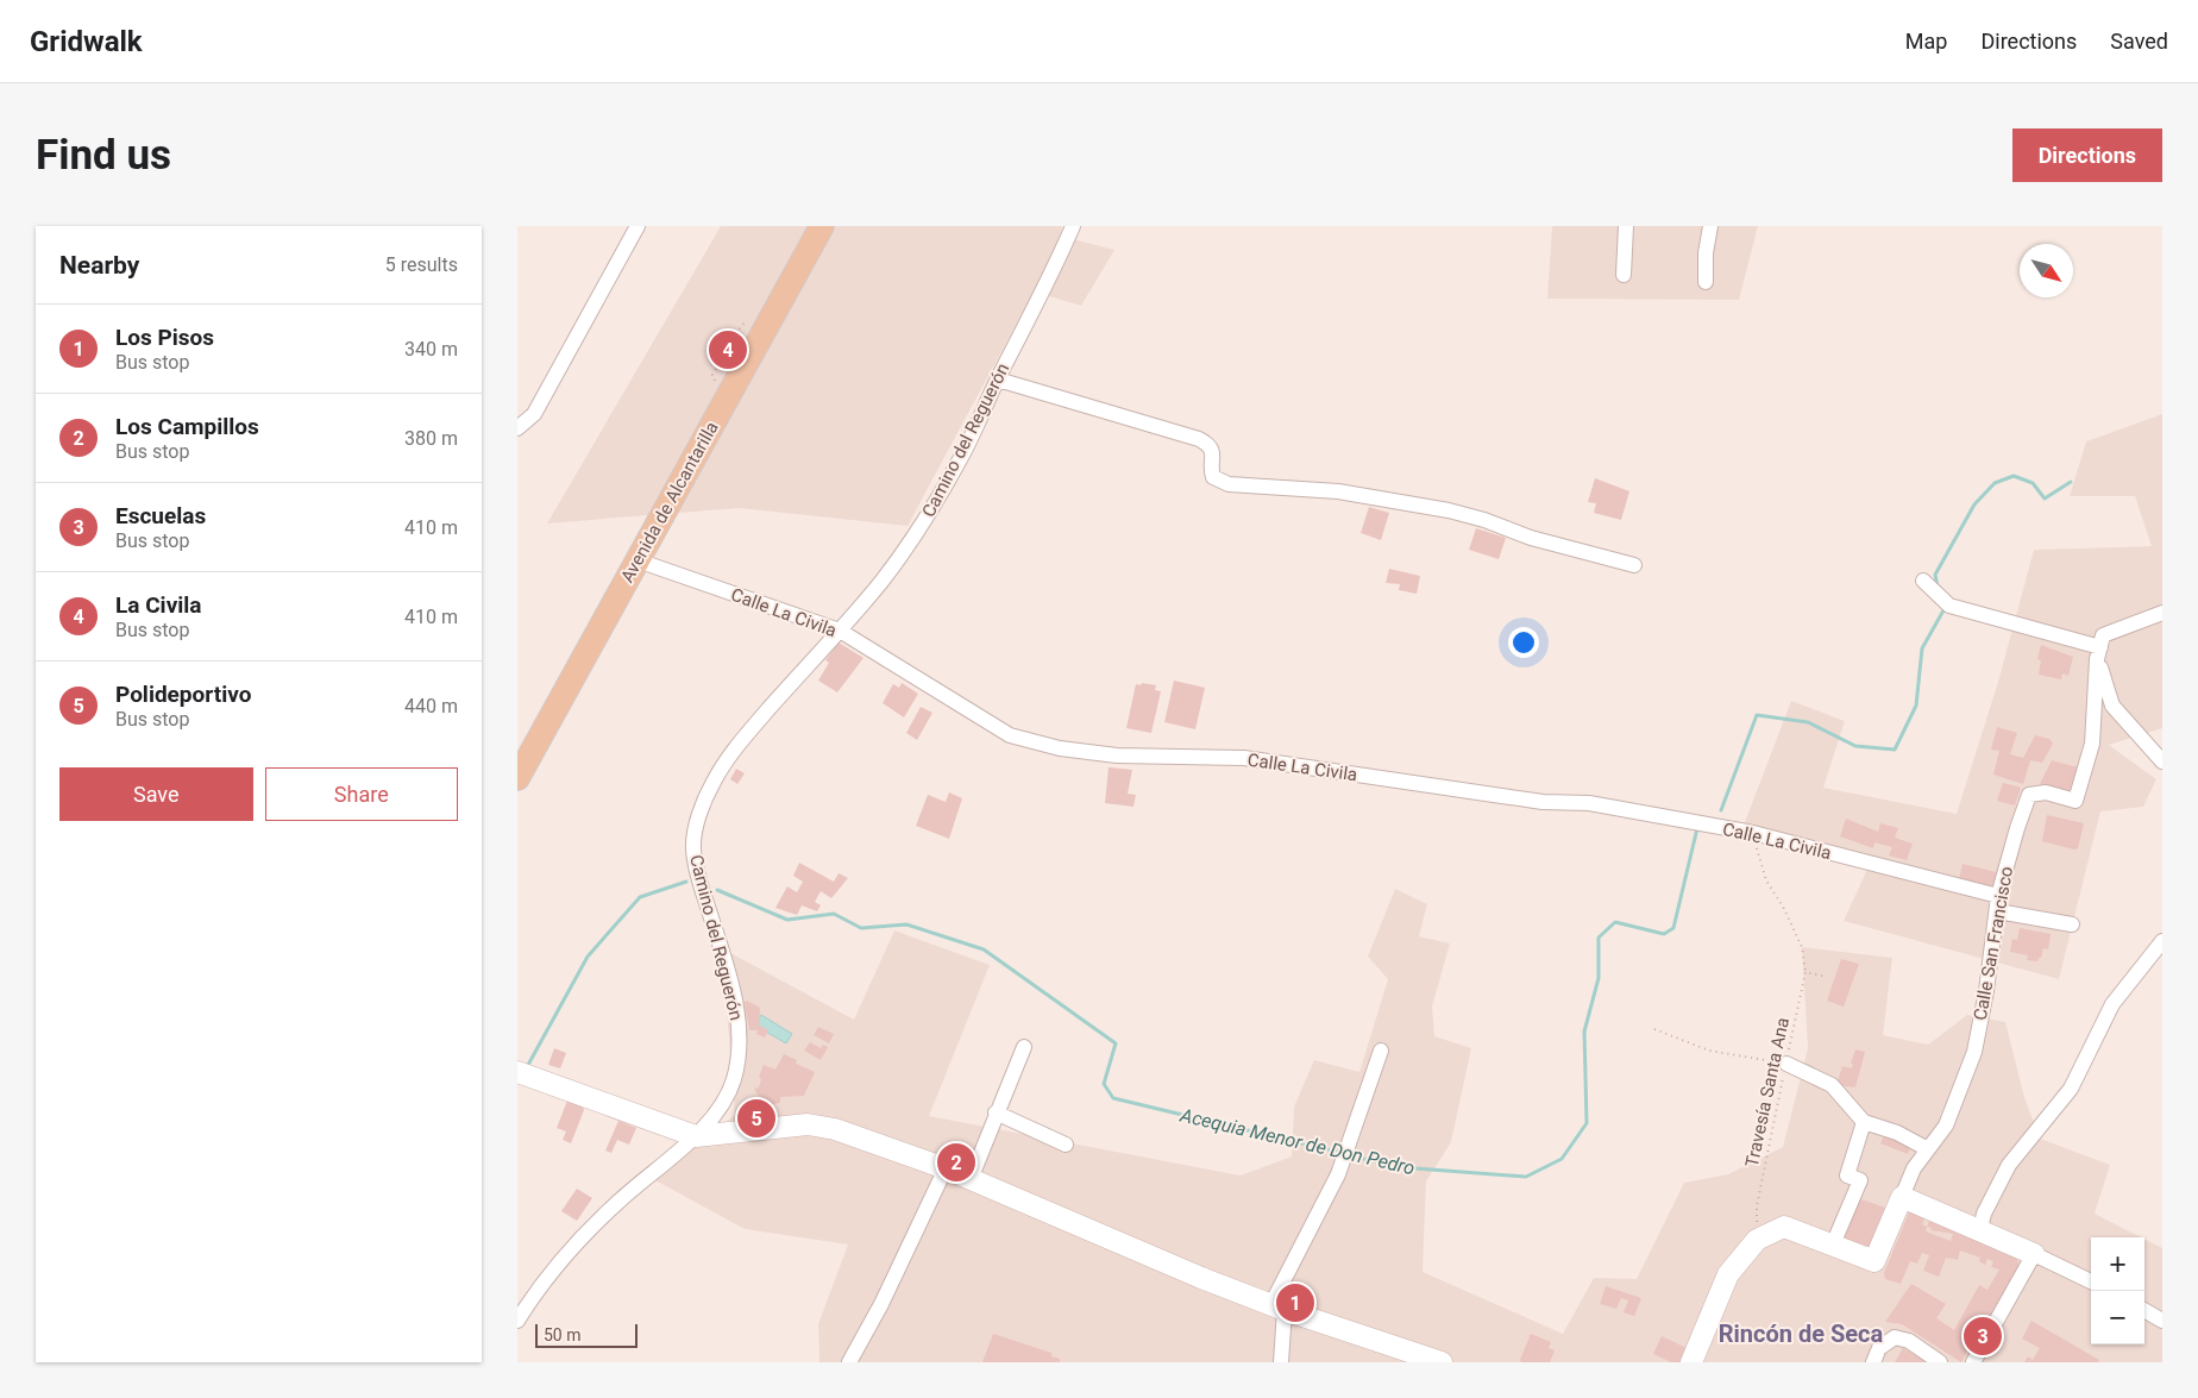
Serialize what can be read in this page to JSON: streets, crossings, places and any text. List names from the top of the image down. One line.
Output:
{"streets":{"main road":["Avenida de Alcantarilla"],"street":["Camino del Reguerón","Calle La Civila","Calle San Francisco"],"path":["Travesía Santa Ana"]},"crossings":[["Camino del Reguerón","Calle La Civila"],["Avenida de Alcantarilla","Calle La Civila"],["Calle La Civila","Calle San Francisco"]],"districts":["Rincón de Seca"],"water":["Acequia Menor de Don Pedro"],"scale_bar":"50 m","north":"bottom right","page":{"header":"Gridwalk","nav":["Map","Directions","Saved"],"buttons":["Directions",["Save","Share"]],"title":"Find us","heading":["Nearby","5 results"],"list":[{"mark":"1","name":"Los Pisos","note":"Bus stop","value":"340 m"},{"mark":"2","name":"Los Campillos","note":"Bus stop","value":"380 m"},{"mark":"3","name":"Escuelas","note":"Bus stop","value":"410 m"},{"mark":"4","name":"La Civila","note":"Bus stop","value":"410 m"},{"mark":"5","name":"Polideportivo","note":"Bus stop","value":"440 m"}],"pins":["4","5","2","1","3"],"map_buttons":["+","−"],"scale":"50 m"}}
